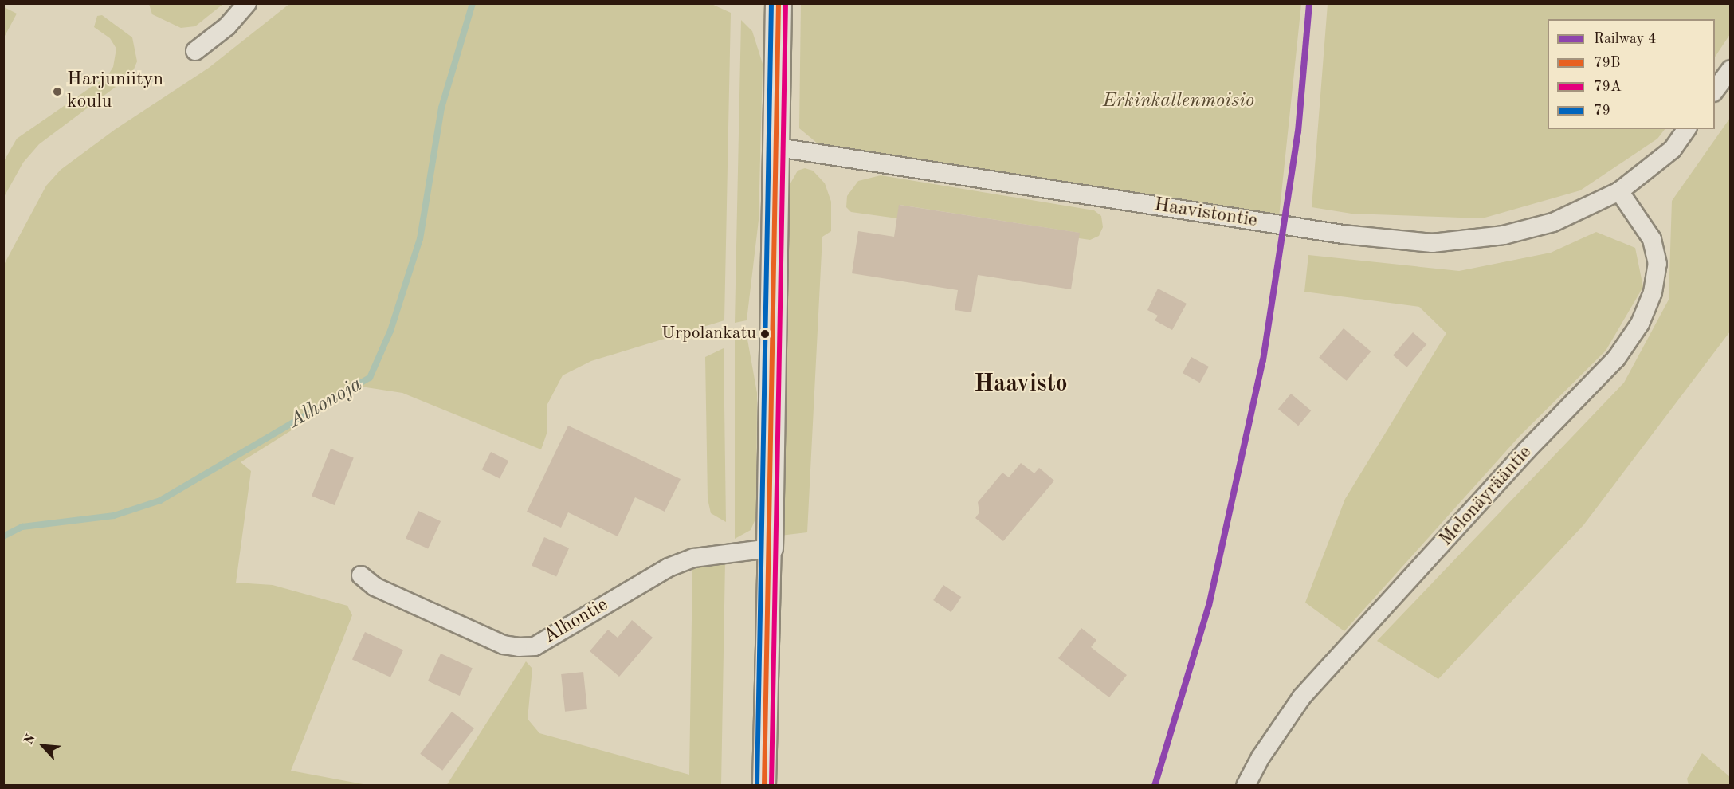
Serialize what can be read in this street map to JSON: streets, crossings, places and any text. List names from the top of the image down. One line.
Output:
{"streets":{"street":["Haavistontie","Melonäyrääntie","Alhontie"]},"crossings":[["Haavistontie","Melonäyrääntie"]],"districts":["Haavisto"],"water":["Alhonoja"],"parks":["Erkinkallenmoisio"],"places":["Harjuniityn koulu","Urpolankatu"],"lines":["rail line 4","transit line 79B","transit line 79A","transit line 79"],"legend":["Railway 4","79B","79A","79"],"north":"top left"}
